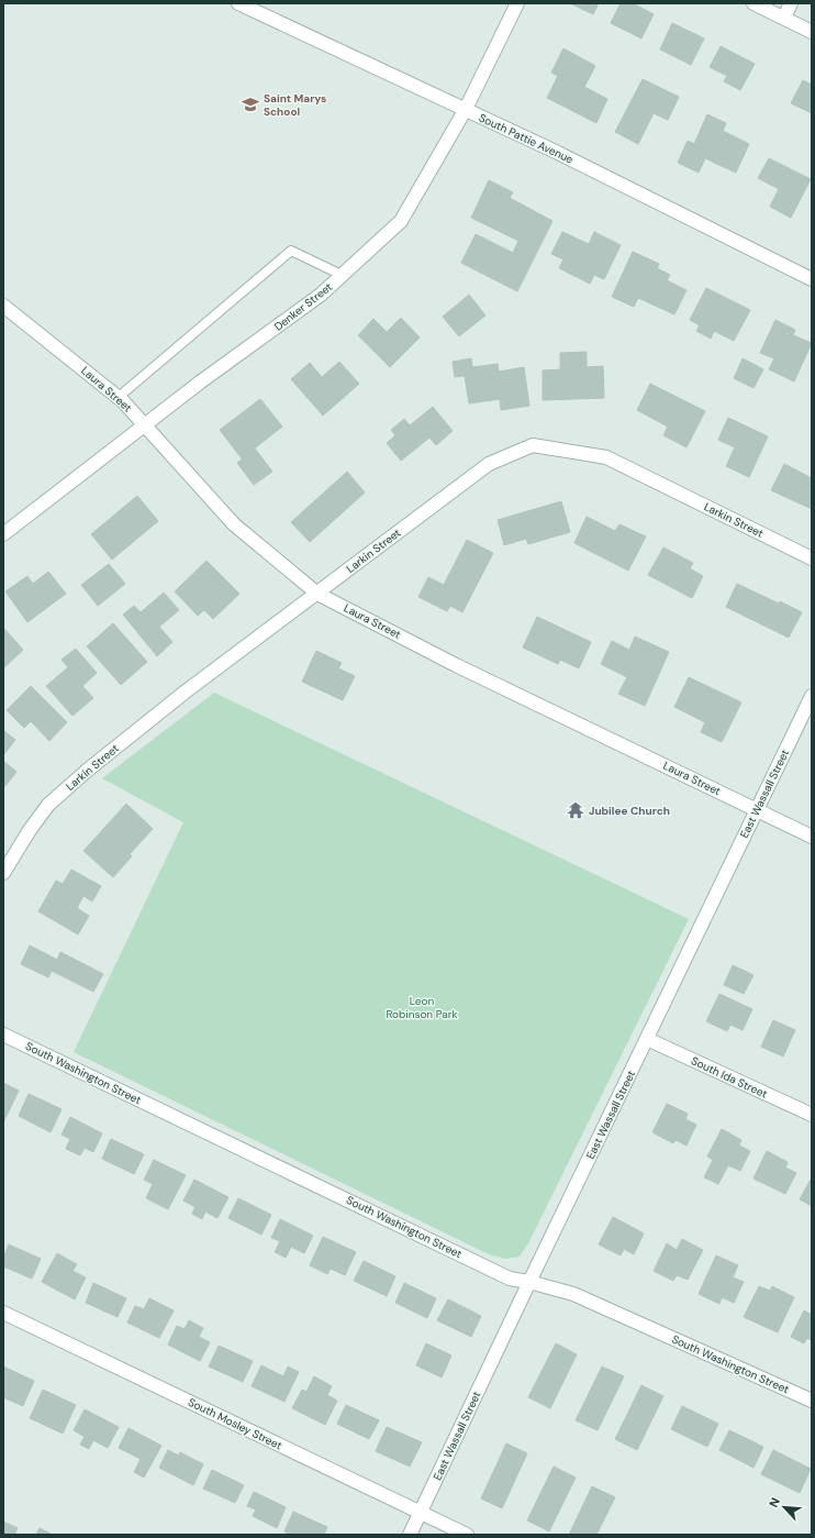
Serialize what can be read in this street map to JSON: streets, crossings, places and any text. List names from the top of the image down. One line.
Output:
{"streets":{"street":["South Pattie Avenue","Denker Street","Laura Street","Larkin Street","East Wassall Street","South Washington Street","South Ida Street","South Mosley Street"]},"crossings":[["South Pattie Avenue","Denker Street"],["Denker Street","Laura Street"],["Laura Street","Larkin Street"],["Laura Street","East Wassall Street"],["East Wassall Street","South Washington Street"],["East Wassall Street","South Ida Street"],["East Wassall Street","South Mosley Street"]],"parks":["Leon Robinson Park"],"places":{"school or university":["Saint Marys School"],"temple":["Jubilee Church"]},"north":"top left"}
